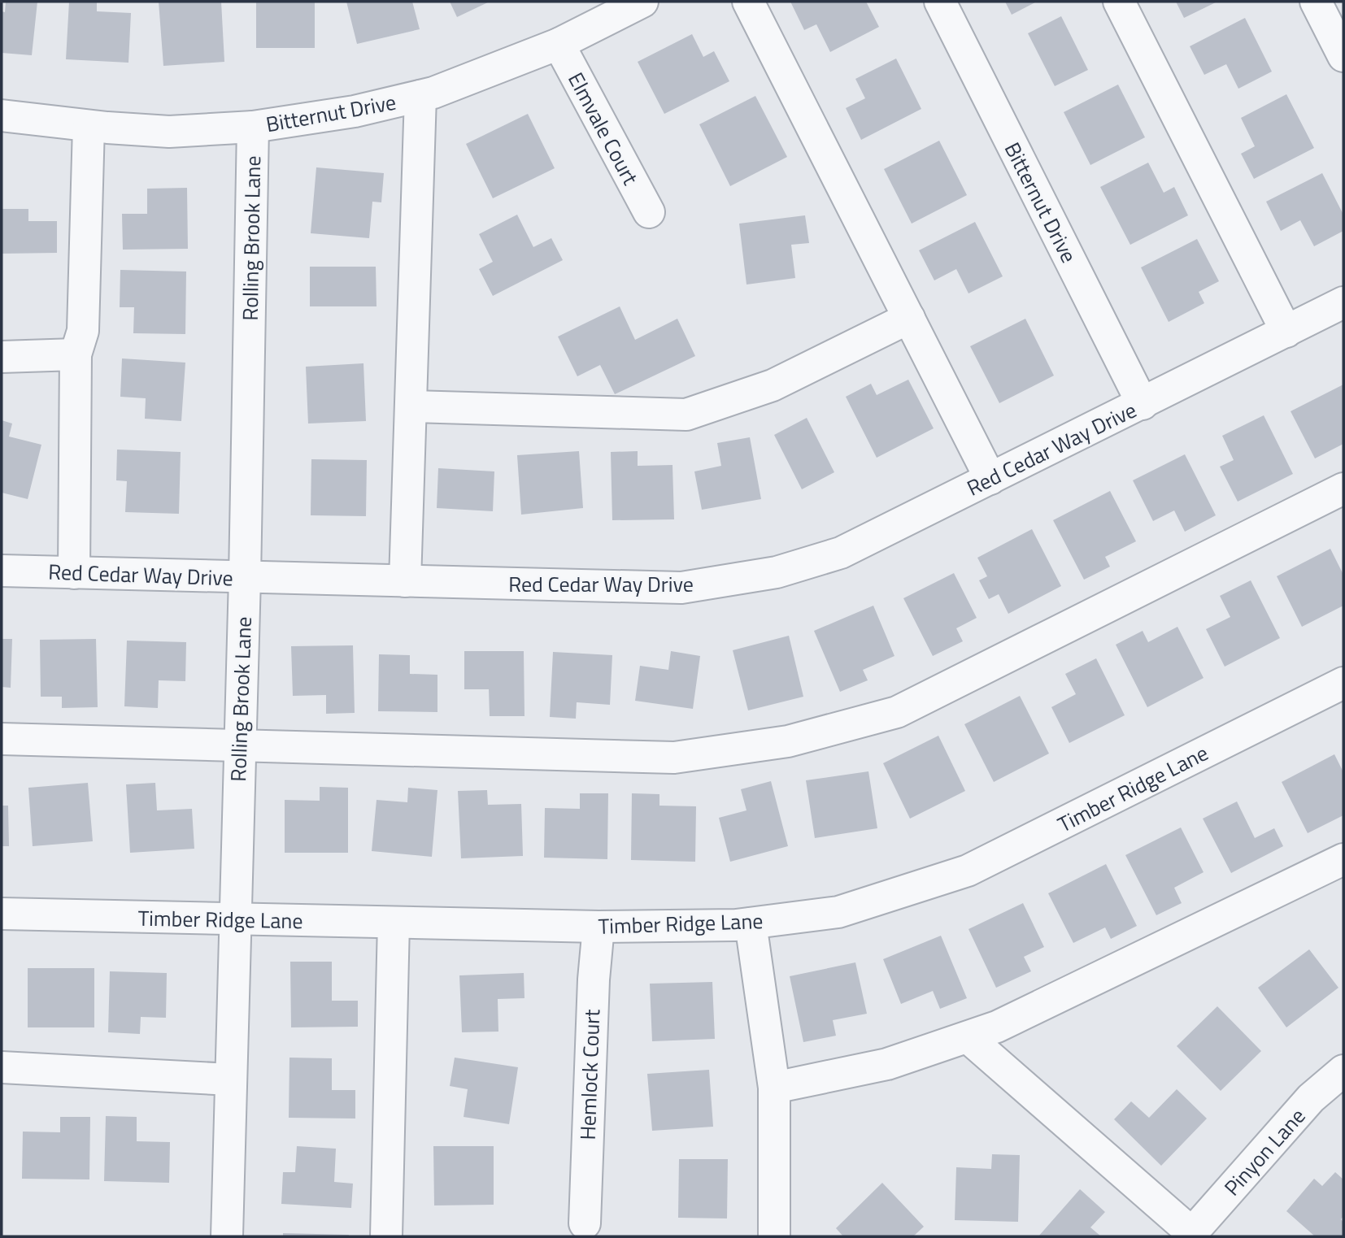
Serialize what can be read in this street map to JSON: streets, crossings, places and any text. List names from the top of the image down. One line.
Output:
{"streets":{"street":["Bitternut Drive","Elmvale Court","Rolling Brook Lane","Red Cedar Way Drive","Timber Ridge Lane","Hemlock Court","Pinyon Lane"]},"crossings":[["Bitternut Drive","Elmvale Court"],["Bitternut Drive","Rolling Brook Lane"],["Bitternut Drive","Red Cedar Way Drive"],["Rolling Brook Lane","Red Cedar Way Drive"],["Rolling Brook Lane","Timber Ridge Lane"],["Timber Ridge Lane","Hemlock Court"]]}
